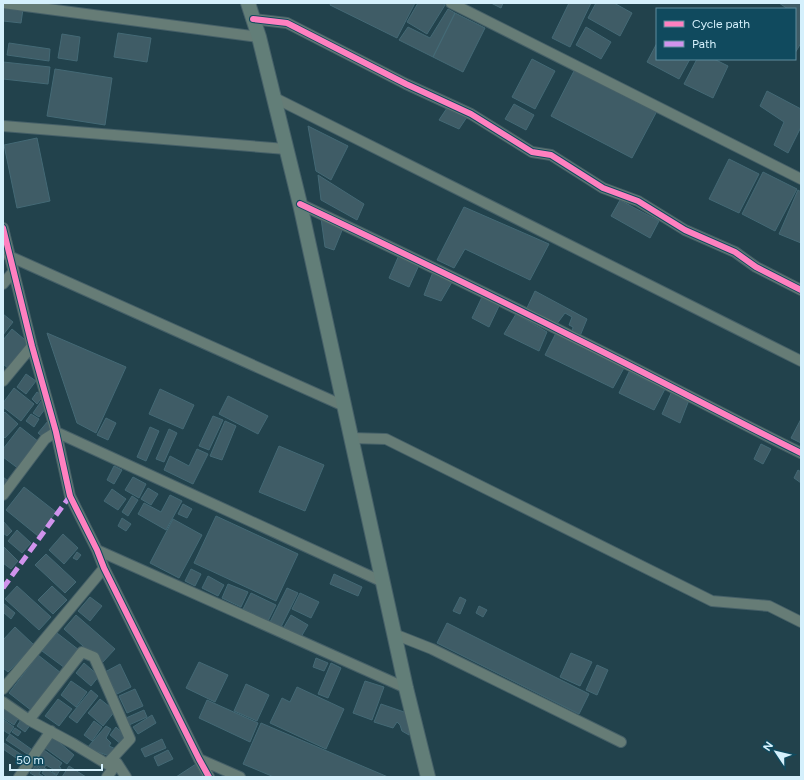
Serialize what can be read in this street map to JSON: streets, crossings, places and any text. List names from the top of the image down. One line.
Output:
{"legend":["Cycle path","Path"],"scale_bar":"50 m","north":"top left"}
